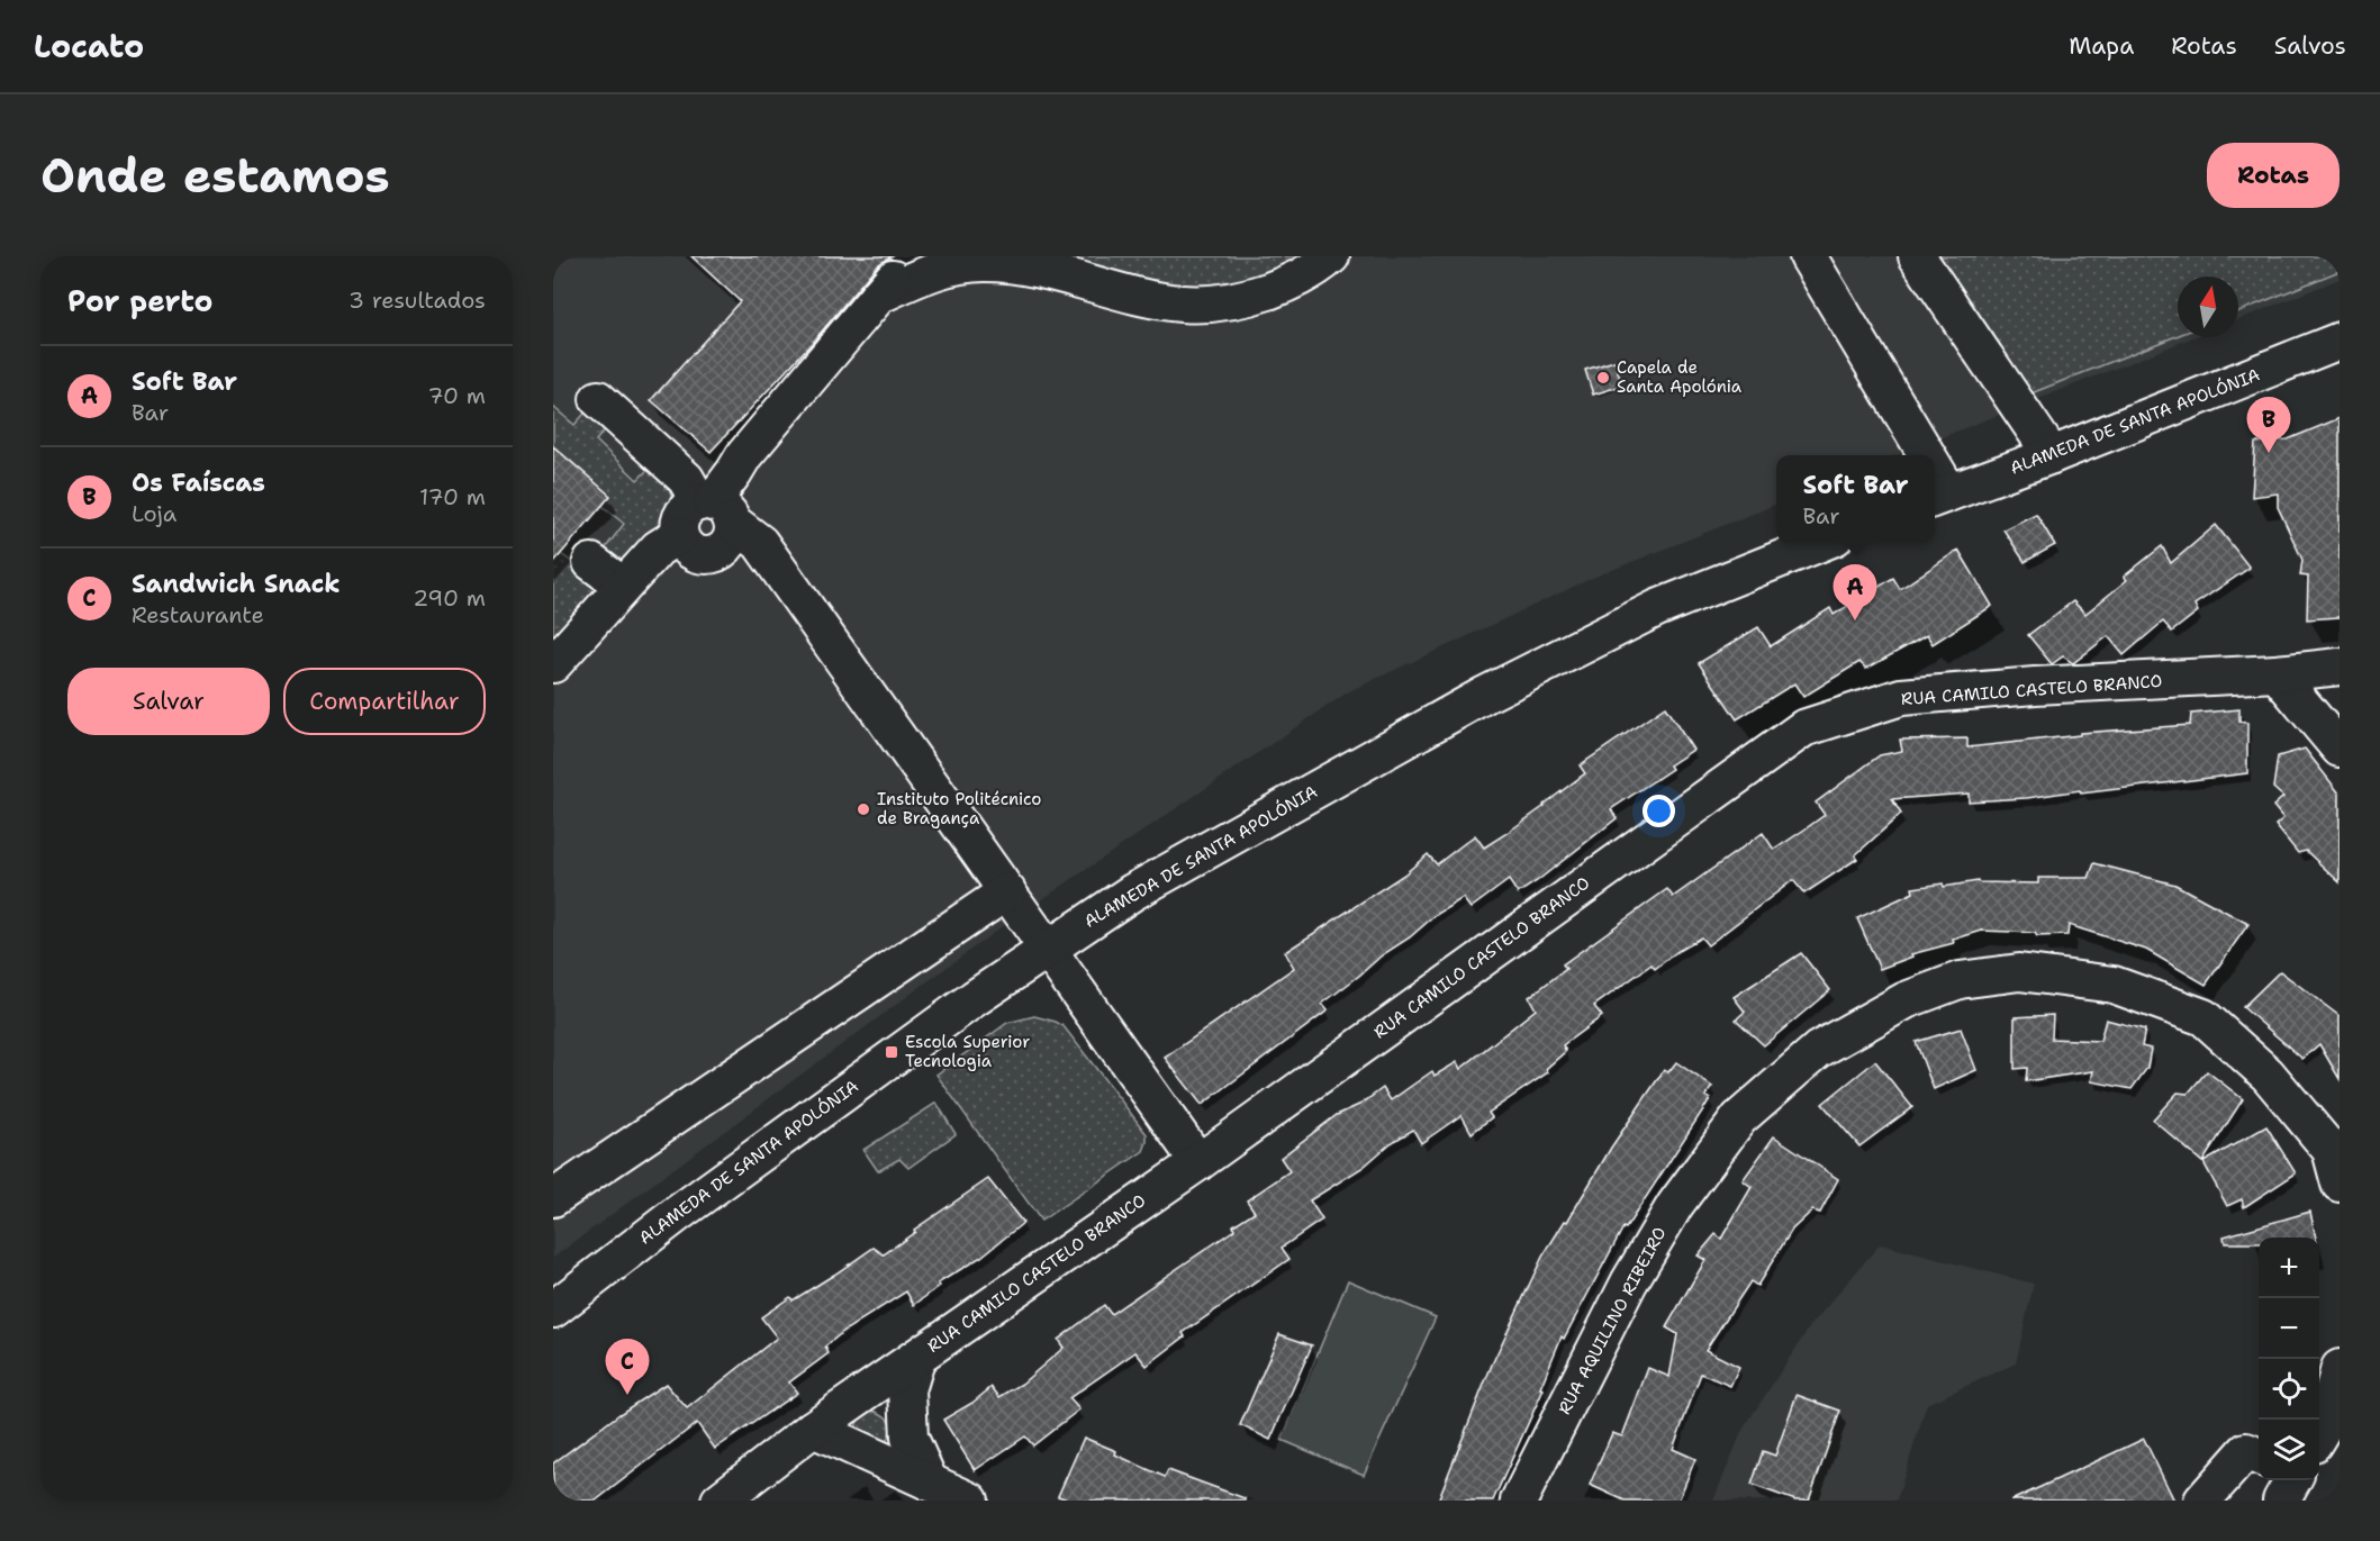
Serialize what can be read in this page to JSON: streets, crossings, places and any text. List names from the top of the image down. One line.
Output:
{"streets":{"street":["ALAMEDA DE SANTA APOLÓNIA","RUA CAMILO CASTELO BRANCO","RUA AQUILINO RIBEIRO"]},"places":{"other":["Capela de Santa Apolónia","Instituto Politécnico de Bragança"],"transit":["Escola Superior Tecnologia"]},"north":"top","page":{"header":"Locato","nav":["Mapa","Rotas","Salvos"],"buttons":["Rotas",["Salvar","Compartilhar"]],"title":"Onde estamos","heading":["Por perto","3 resultados"],"list":[{"mark":"A","name":"Soft Bar","note":"Bar","value":"70 m"},{"mark":"B","name":"Os Faíscas","note":"Loja","value":"170 m"},{"mark":"C","name":"Sandwich Snack","note":"Restaurante","value":"290 m"}],"pins":["B","A","C"],"popup":["Soft Bar","Bar"],"map_buttons":["+","−"]}}
